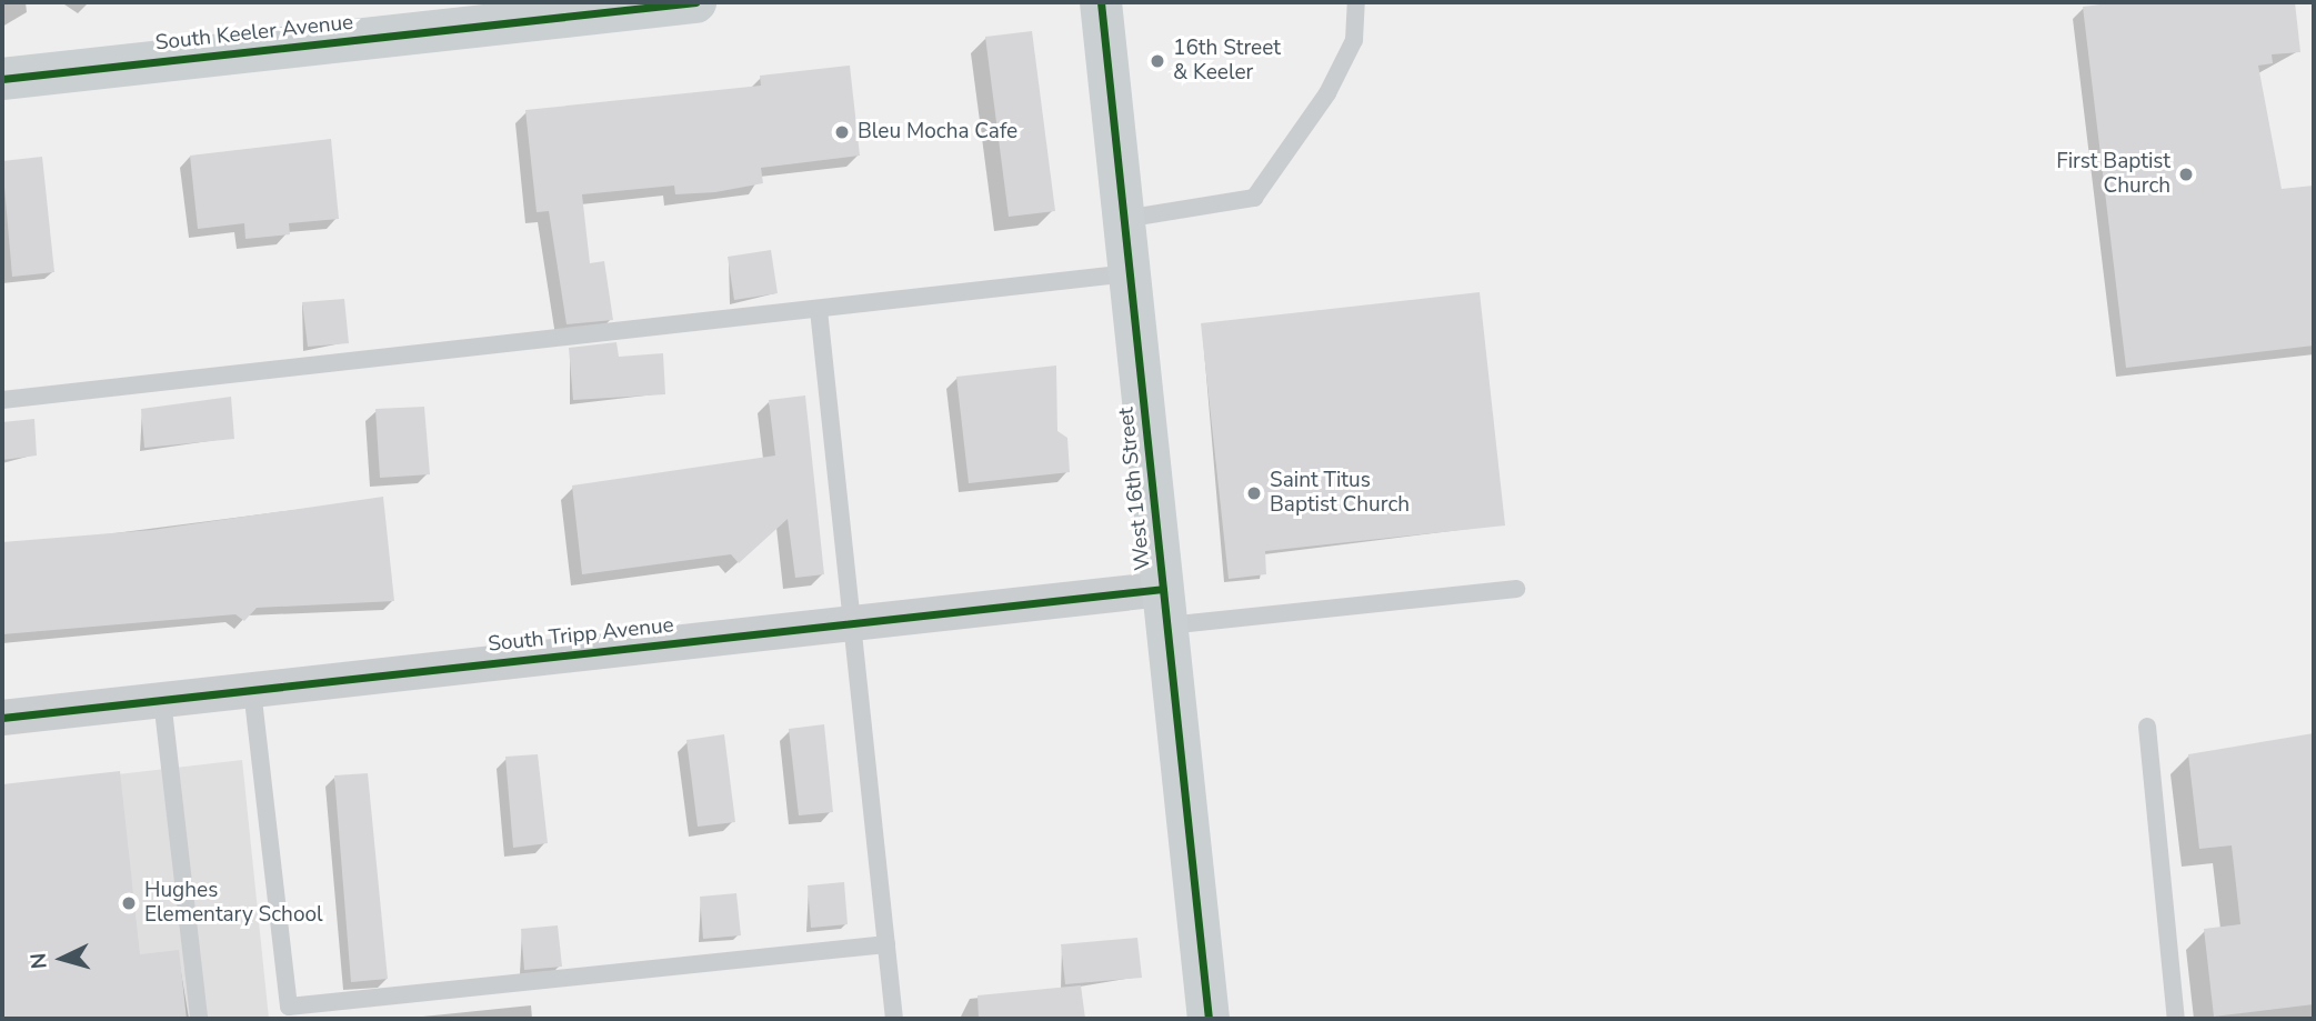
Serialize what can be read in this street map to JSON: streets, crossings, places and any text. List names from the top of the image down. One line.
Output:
{"streets":{"street":["South Keeler Avenue","West 16th Street","South Tripp Avenue"]},"crossings":[["West 16th Street","South Tripp Avenue"]],"places":["16th Street & Keeler","Bleu Mocha Cafe","First Baptist Church","Saint Titus Baptist Church","Hughes Elementary School"],"north":"left"}
